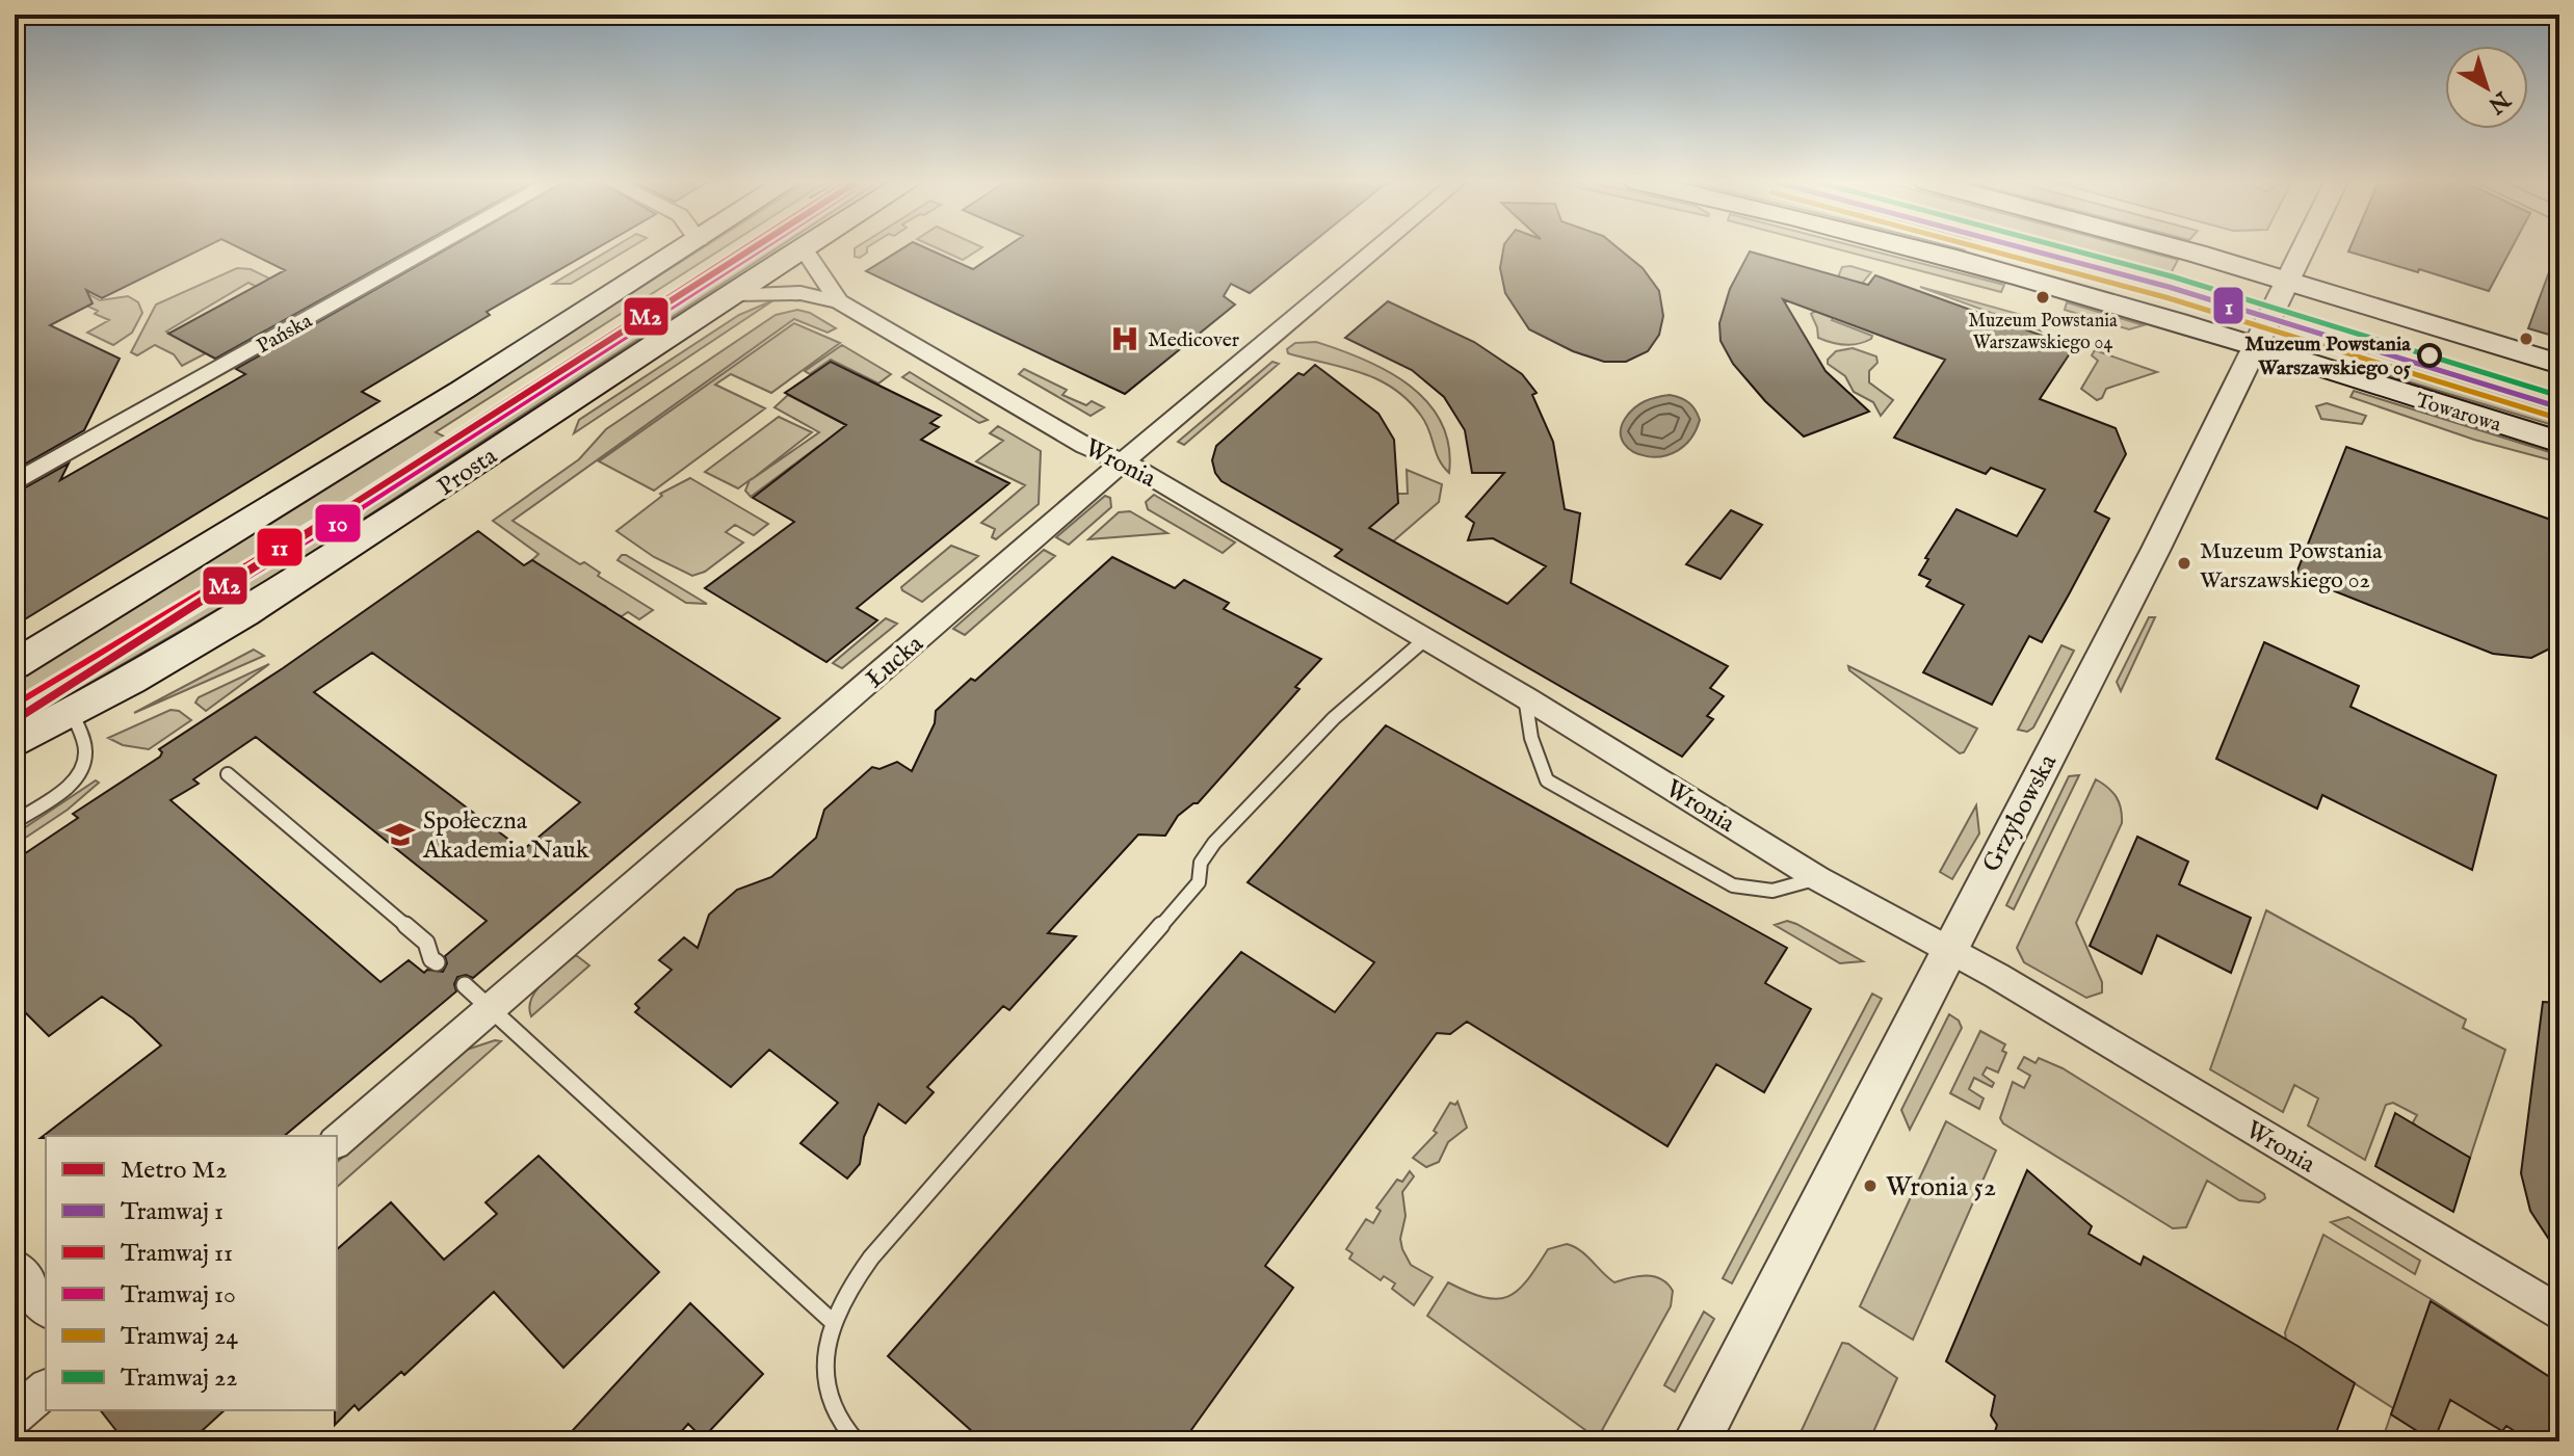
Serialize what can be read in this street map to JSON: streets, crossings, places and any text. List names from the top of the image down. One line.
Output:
{"streets":{"main road":["Towarowa","Prosta"],"street":["Pańska","Wronia","Łucka","Grzybowska"]},"crossings":[["Towarowa","Grzybowska"],["Wronia","Prosta"],["Wronia","Łucka"],["Wronia","Grzybowska"]],"places":{"other":["Muzeum Powstania Warszawskiego 04","Muzeum Powstania Warszawskiego 05","Muzeum Powstania Warszawskiego 02","Wronia 52"],"hospital":["Medicover"],"school or university":["Społeczna Akademia Nauk"]},"lines":["metro line M2","tram line 1","tram line 11","tram line 10","tram line 24","tram line 22"],"legend":["Metro M2","Tramwaj 1","Tramwaj 11","Tramwaj 10","Tramwaj 24","Tramwaj 22"],"north":"bottom right"}
